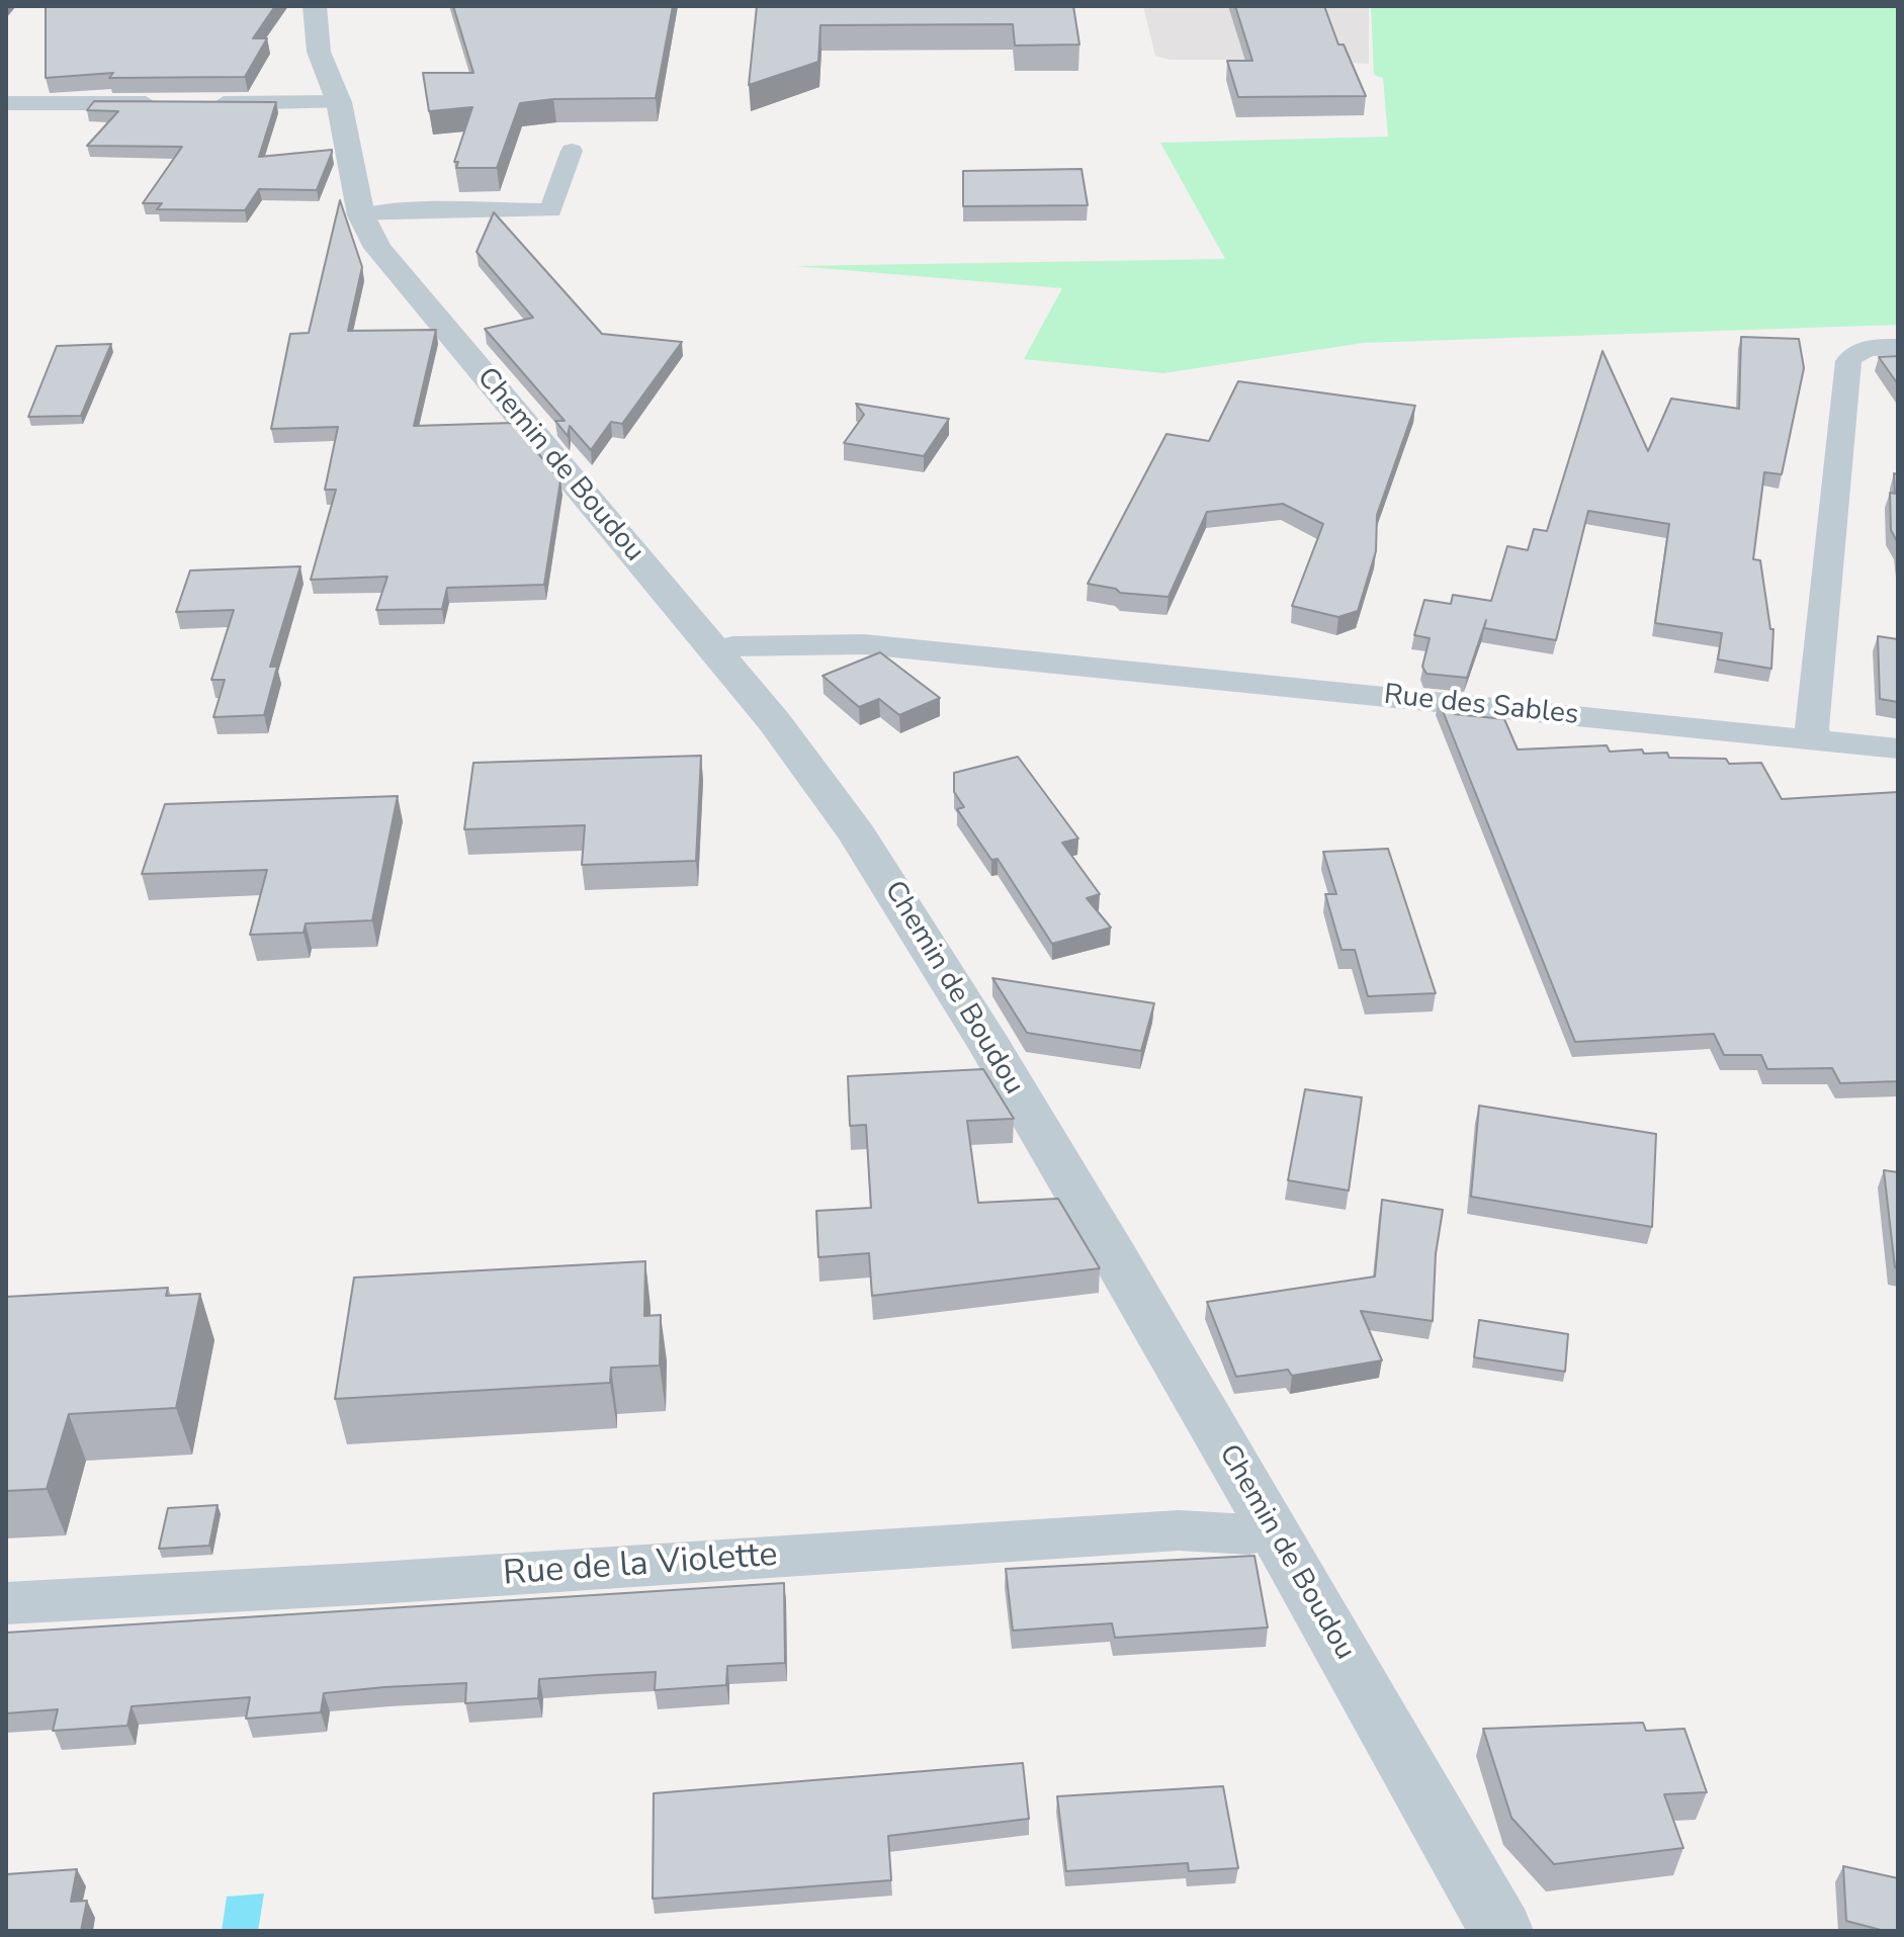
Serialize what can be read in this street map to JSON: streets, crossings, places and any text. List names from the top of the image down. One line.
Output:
{"streets":{"street":["Chemin de Boudou","Rue des Sables","Rue de la Violette"]},"crossings":[["Chemin de Boudou","Rue des Sables"],["Chemin de Boudou","Rue de la Violette"]]}
